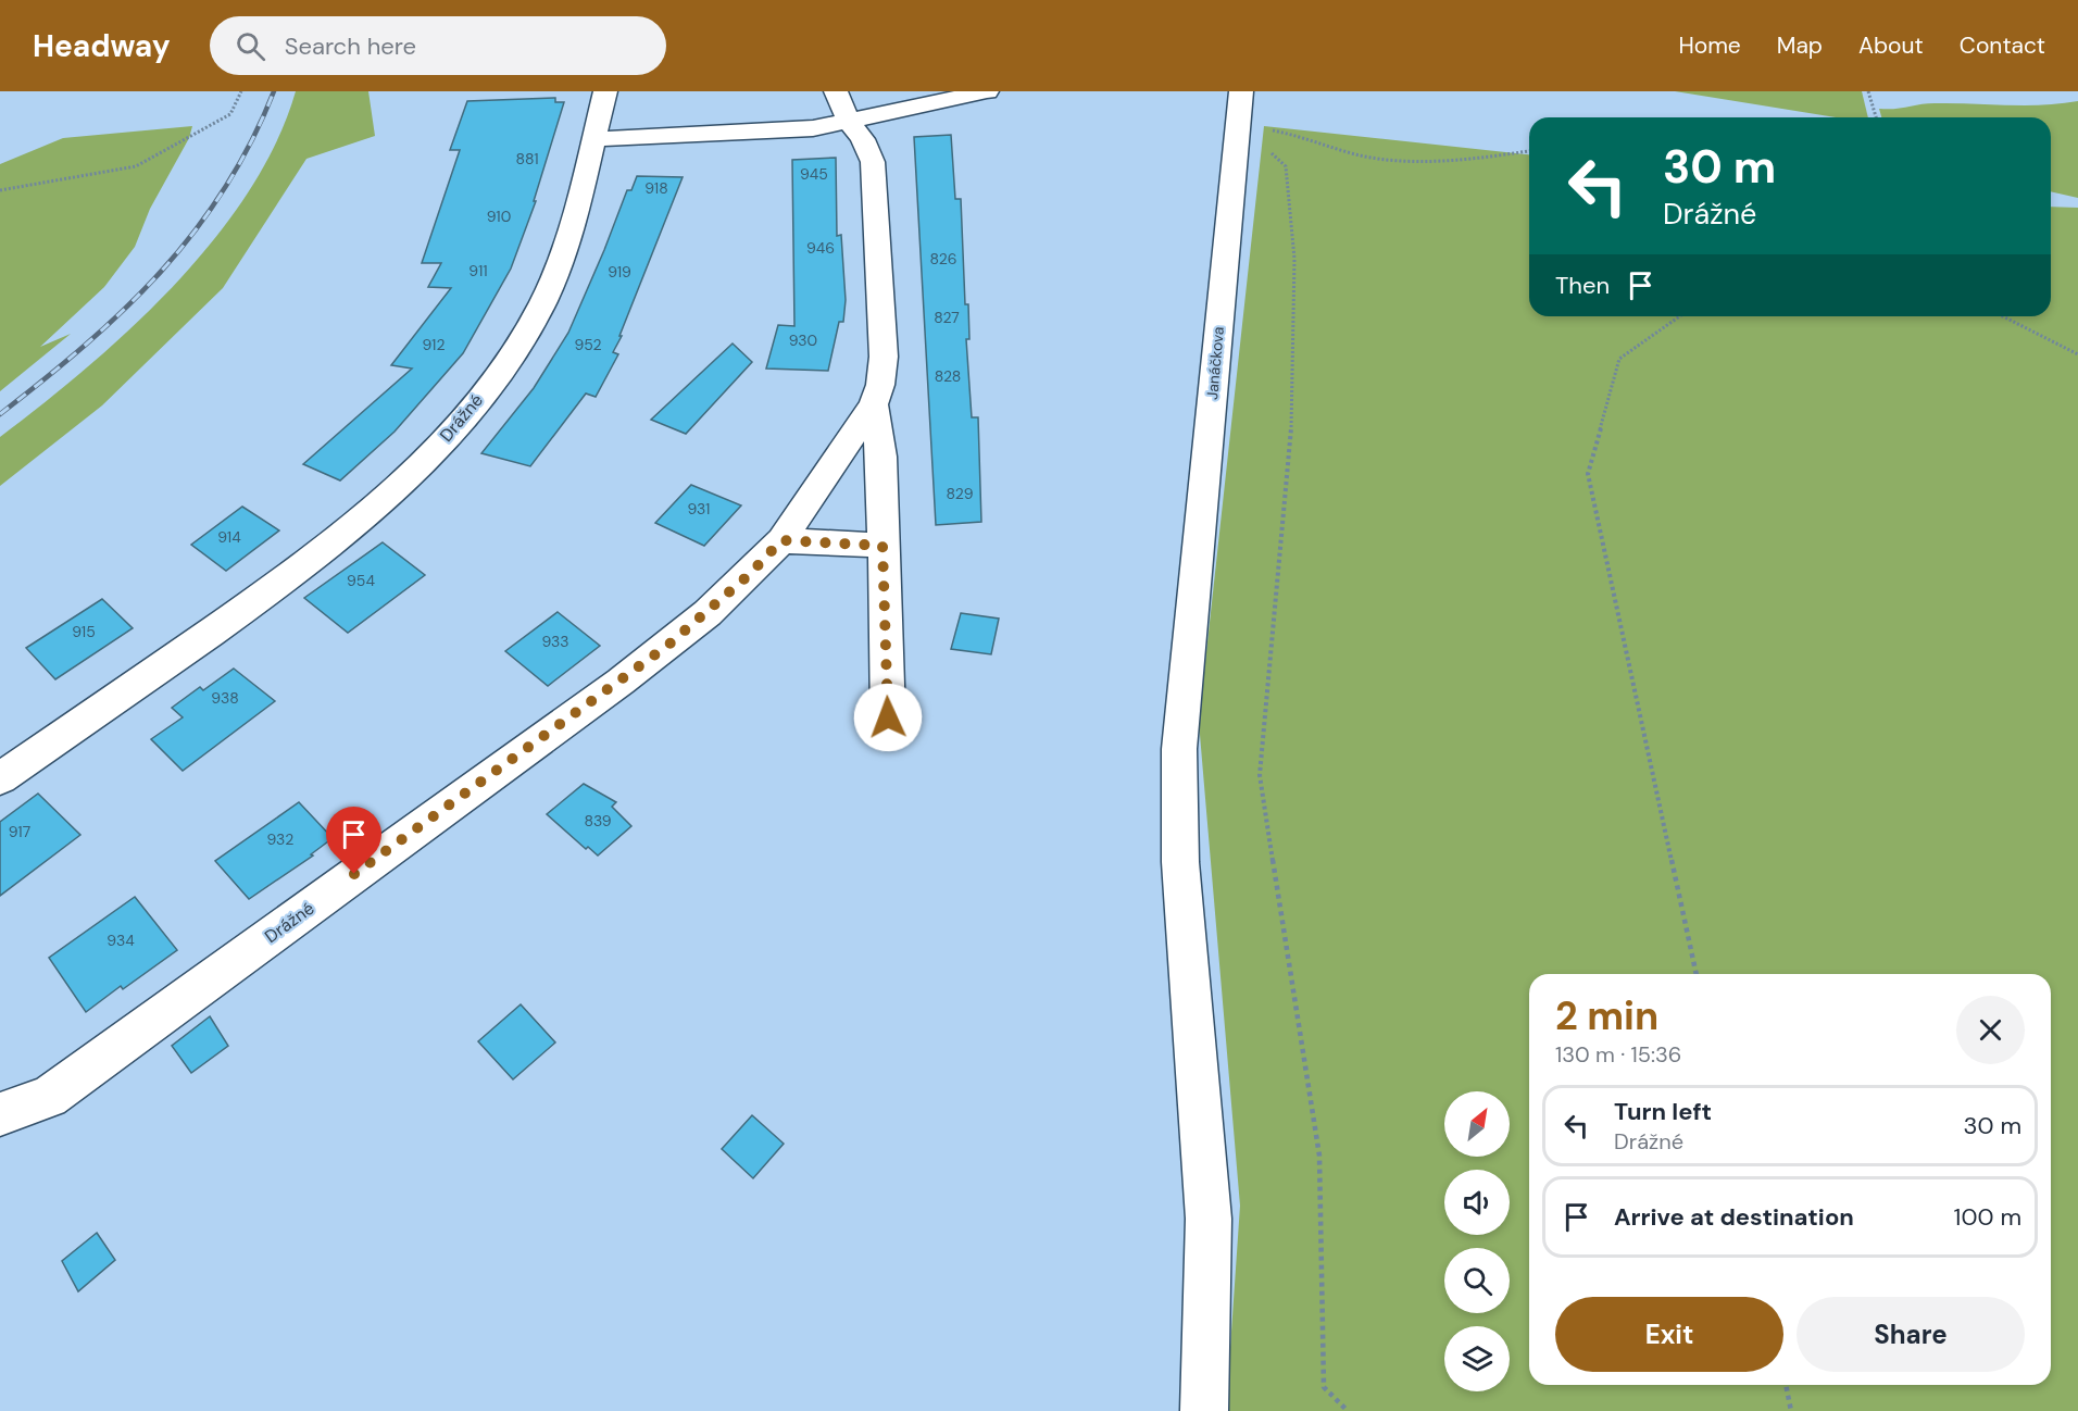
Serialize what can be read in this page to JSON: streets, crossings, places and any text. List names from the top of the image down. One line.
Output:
{"streets":{"street":["Janáčkova","Drážné"]},"house_numbers":["881","945","918","910","946","826","911","919","827","930","912","952","828","829","931","914","954","915","933","938","839","917","932","934"],"north":"top right","page":{"header":"Headway","search":"Search here","nav":["Home","Map","About","Contact"],"turn":["30 m","Drážné"],"then":"Then","heading":["2 min","130 m · 15:36"],"list":[{"name":"Turn left","note":"Drážné","value":"30 m"},{"name":"Arrive at destination","value":"100 m"}],"buttons":["Exit","Share"]}}
